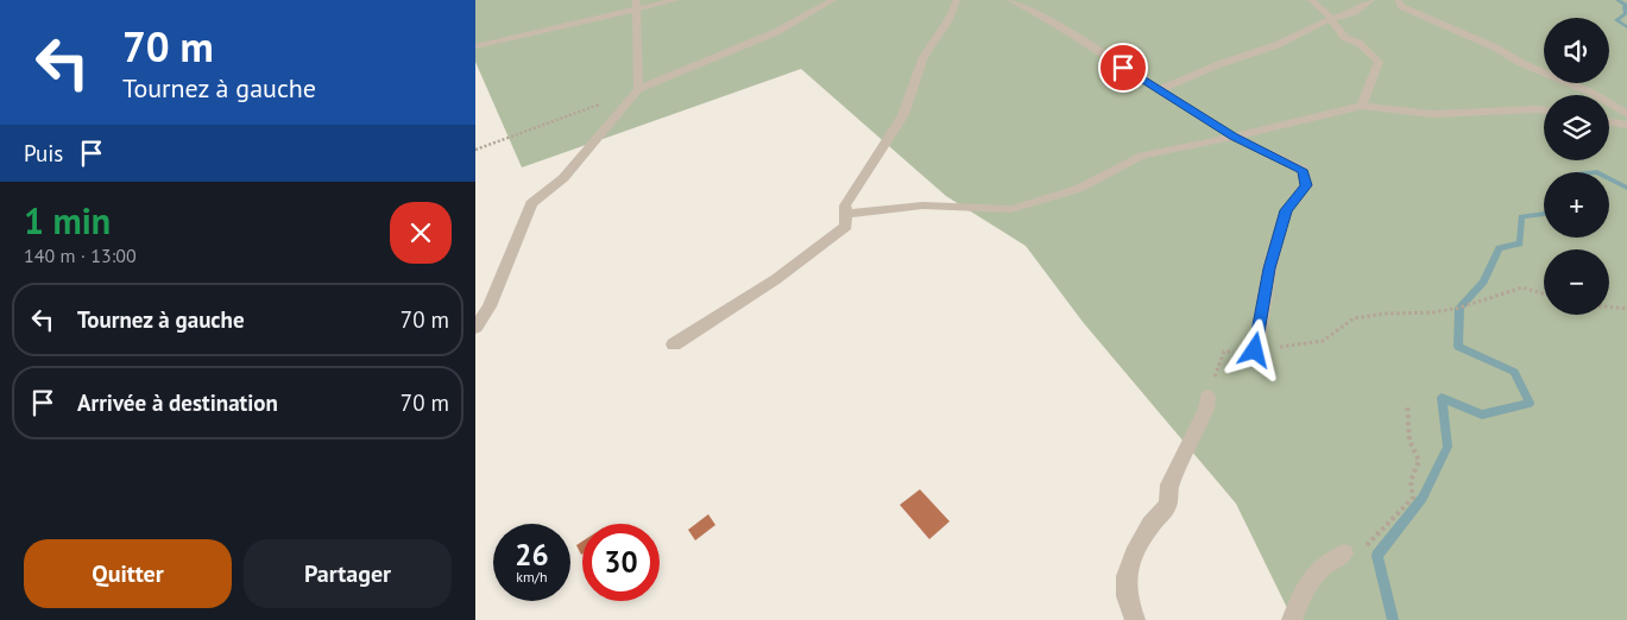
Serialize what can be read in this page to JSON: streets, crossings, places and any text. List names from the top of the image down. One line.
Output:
{"page":{"turn":["70 m","Tournez à gauche"],"map_buttons":["+","−"],"then":"Puis","heading":["1 min","140 m · 13:00"],"list":[{"name":"Tournez à gauche","value":"70 m"},{"name":"Arrivée à destination","value":"70 m"}],"speed":"26 km/h","limit":"30","buttons":["Quitter","Partager"]}}
